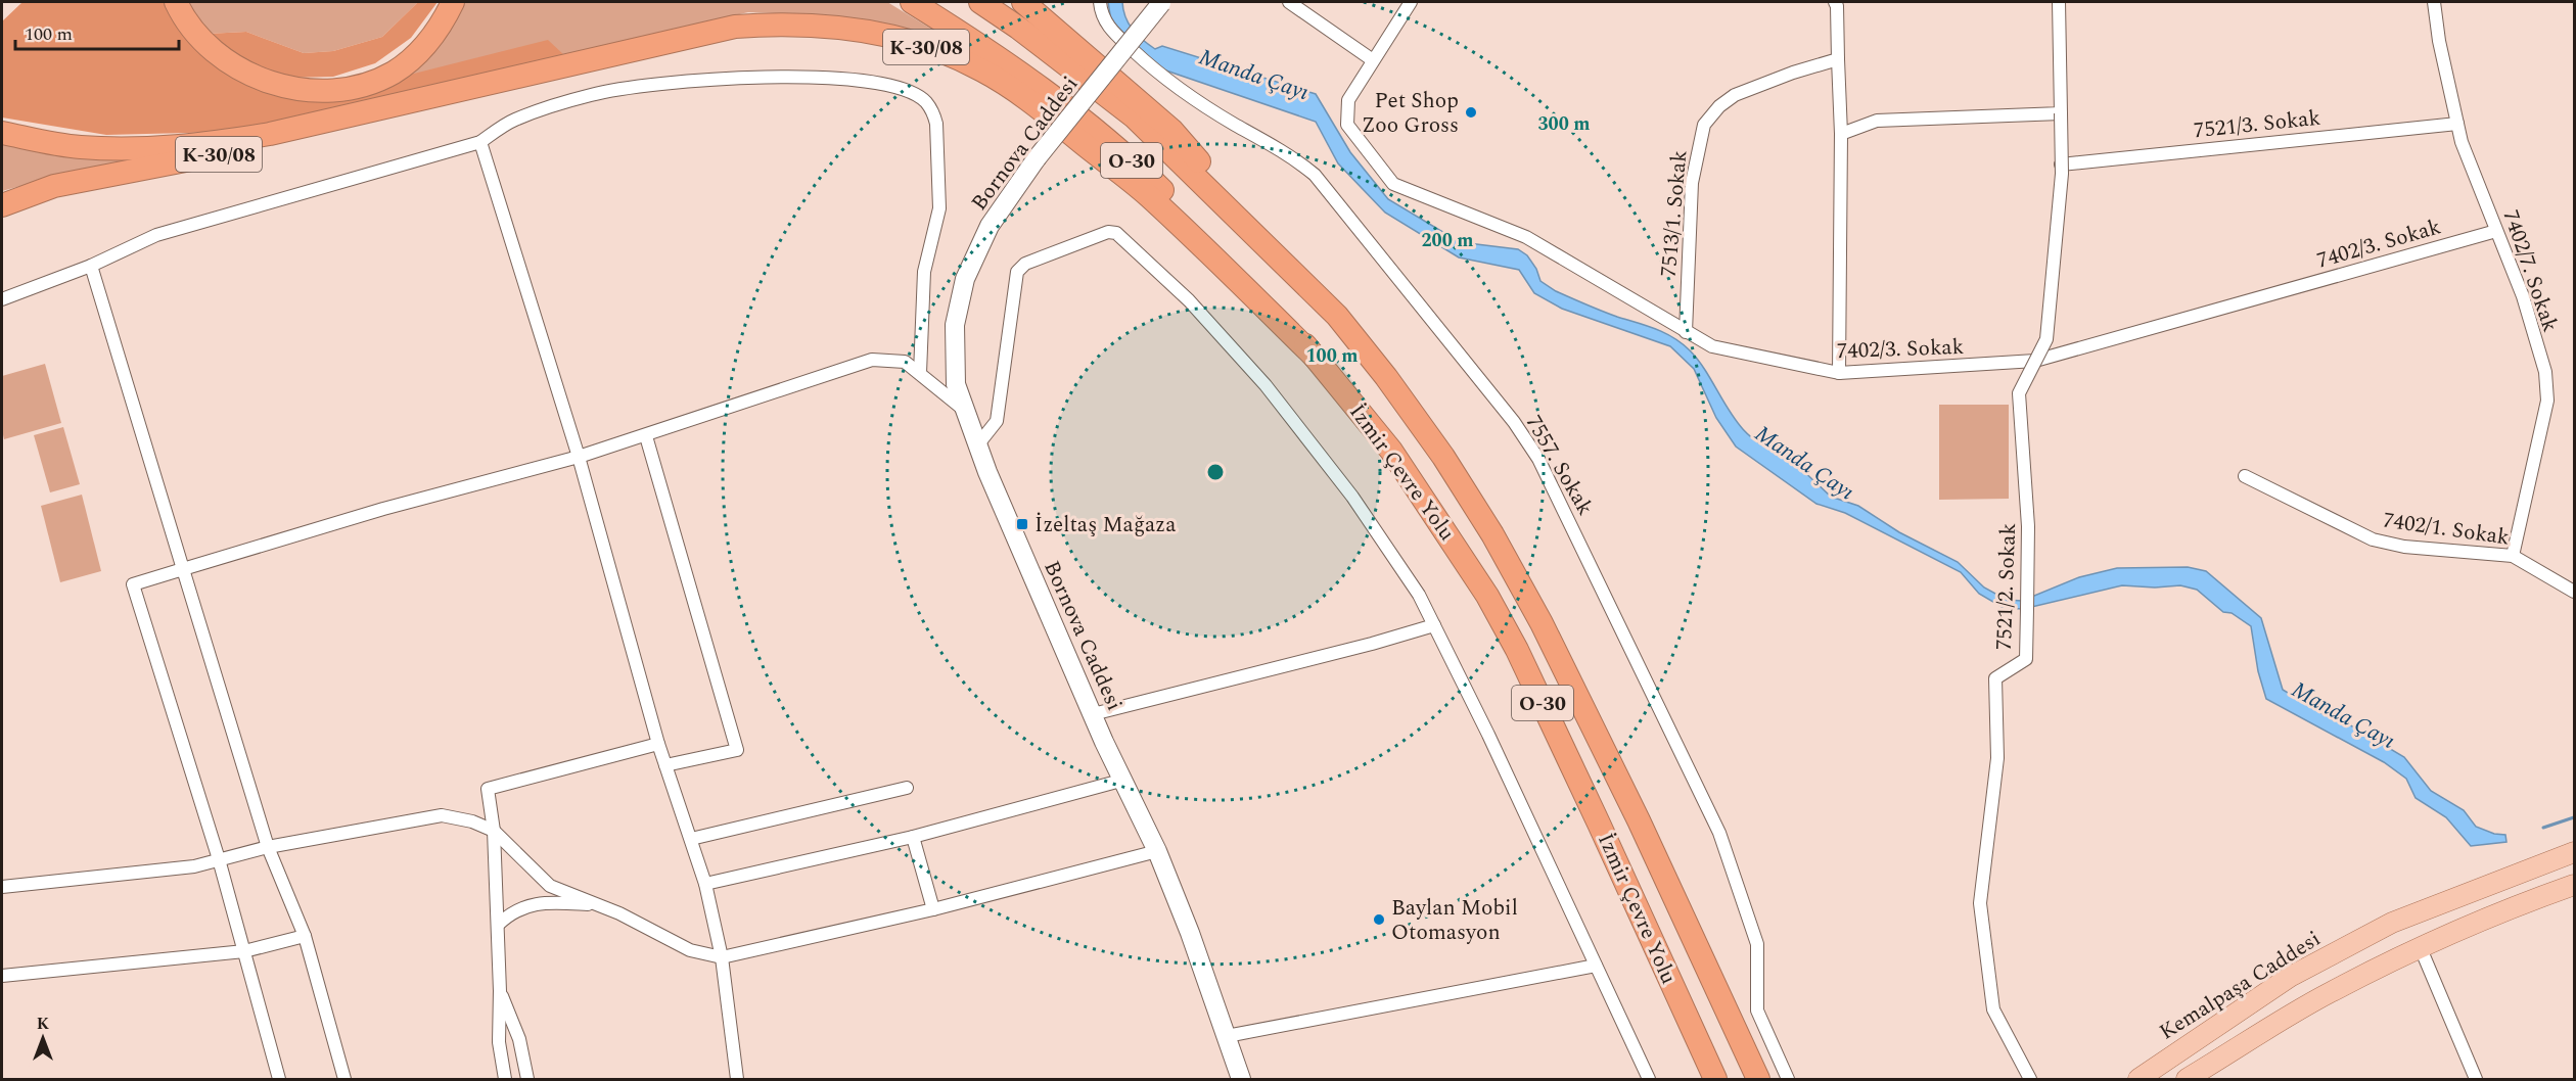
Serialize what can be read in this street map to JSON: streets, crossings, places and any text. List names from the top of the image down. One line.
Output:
{"streets":{"highway":["K-30/08","O-30","İzmir Çevre Yolu"],"main road":["Bornova Caddesi","Kemalpaşa Caddesi"],"street":["7521/3. Sokak","7513/1. Sokak","7402/3. Sokak","7402/7. Sokak","7557. Sokak","7402/1. Sokak","7521/2. Sokak"]},"crossings":[["K-30/08","İzmir Çevre Yolu"],["7521/3. Sokak","7402/7. Sokak"],["7521/3. Sokak","7521/2. Sokak"],["7513/1. Sokak","7402/3. Sokak"],["7402/3. Sokak","7402/7. Sokak"],["7402/3. Sokak","7521/2. Sokak"],["7402/7. Sokak","7402/1. Sokak"]],"water":["Manda Çayı"],"places":{"other":["Pet Shop Zoo Gross","Baylan Mobil Otomasyon"],"transit":["İzeltaş Mağaza"]},"scale_bar":"100 m","north":"top","rings":["300 m","200 m","100 m"]}
